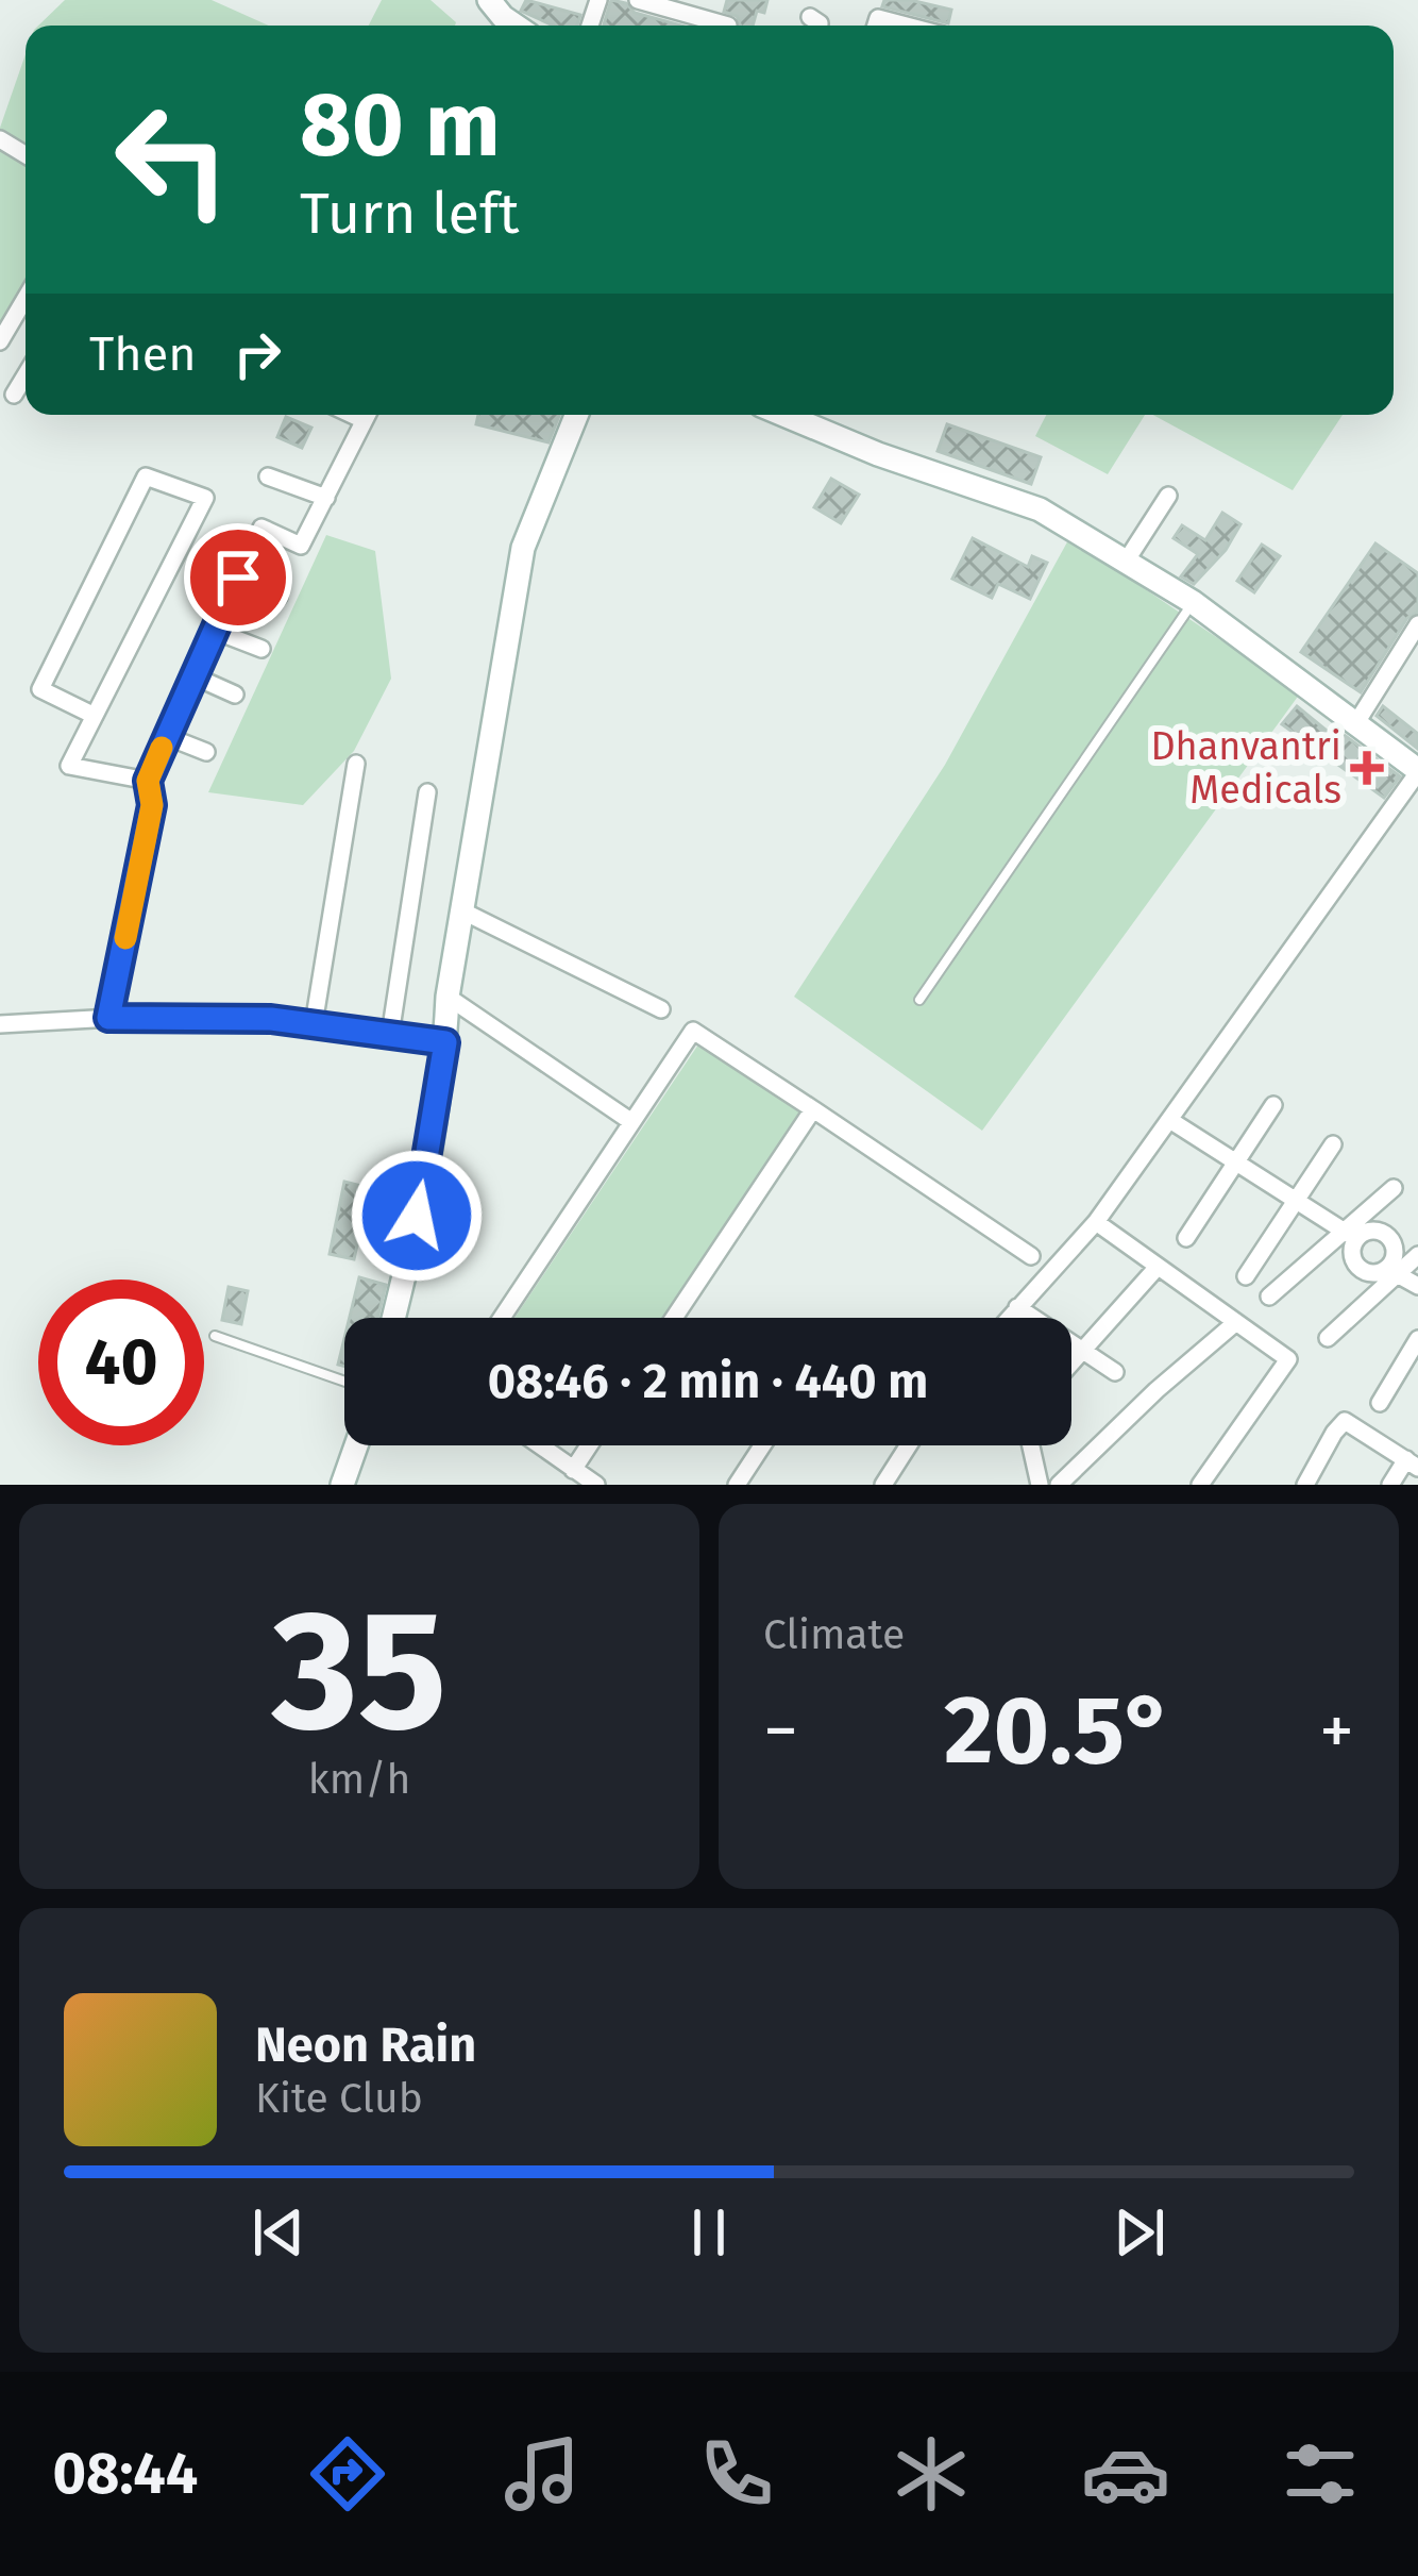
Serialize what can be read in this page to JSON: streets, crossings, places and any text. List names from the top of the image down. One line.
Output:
{"places":{"health":["Dhanvantri Medicals"]},"page":{"turn":["80 m","Turn left"],"then":"Then","limit":"40","trip":"08:46 · 2 min · 440 m","tile":[["35","km/h"],"Climate"],"heat":["−","20.5°","+"],"song":["Neon Rain","Kite Club"],"tabs":"08:44"}}
